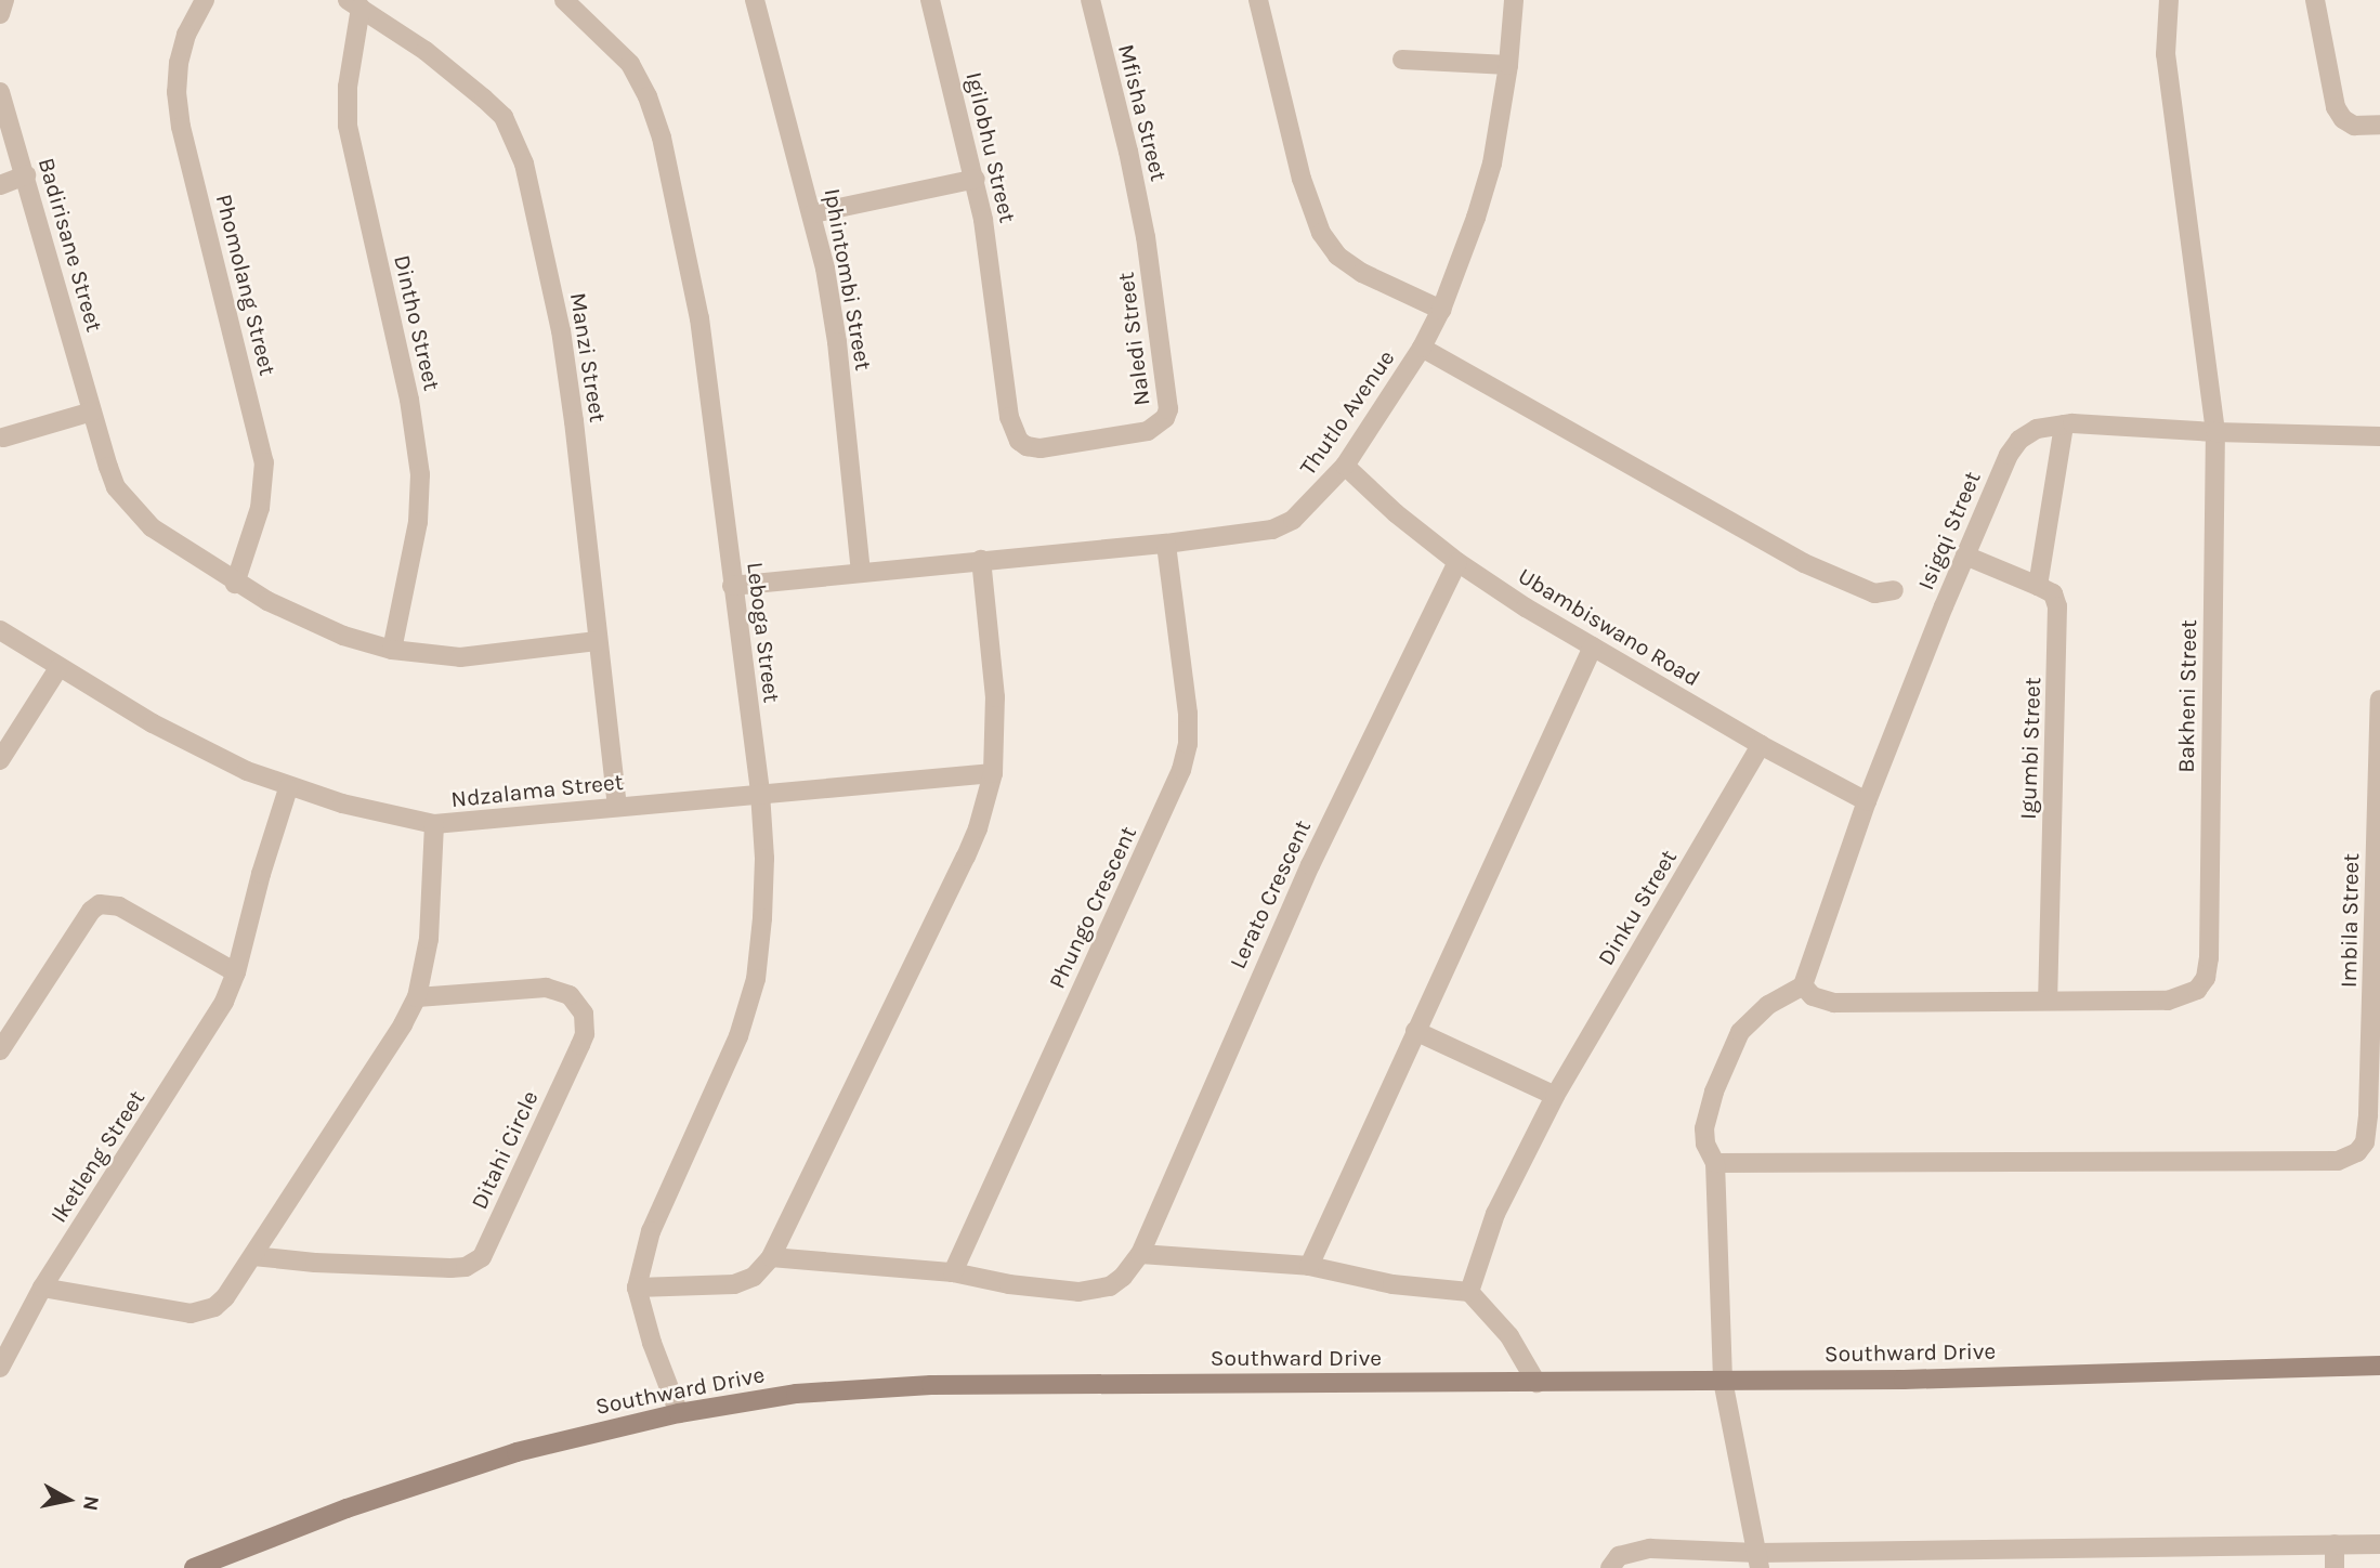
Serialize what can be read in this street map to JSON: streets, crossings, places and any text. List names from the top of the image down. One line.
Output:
{"streets":{"main road":["Southward Drive"],"street":["Mfisha Street","Igilobhu Street","Badirisane Street","Iphintombi Street","Phomolang Street","Dintho Street","Naledi Street","Manzi Street","Thutlo Avenue","Isigqi Street","Ubambiswano Road","Leboga Street","Bakheni Street","Igumbi Street","Ndzalama Street","Lerato Crescent","Phungo Crescent","Dinku Street","Imbila Street","Ditahi Circle","Iketleng Street"]},"crossings":[["Mfisha Street","Naledi Street"],["Igilobhu Street","Naledi Street"],["Badirisane Street","Phomolang Street"],["Badirisane Street","Dintho Street"],["Badirisane Street","Manzi Street"],["Iphintombi Street","Thutlo Avenue"],["Dintho Street","Manzi Street"],["Manzi Street","Ndzalama Street"],["Thutlo Avenue","Ubambiswano Road"],["Thutlo Avenue","Leboga Street"],["Thutlo Avenue","Phungo Crescent"],["Isigqi Street","Ubambiswano Road"],["Isigqi Street","Bakheni Street"],["Ubambiswano Road","Lerato Crescent"],["Ubambiswano Road","Dinku Street"],["Leboga Street","Ndzalama Street"],["Bakheni Street","Igumbi Street"],["Ndzalama Street","Iketleng Street"],["Lerato Crescent","Phungo Crescent"]],"north":"right"}
